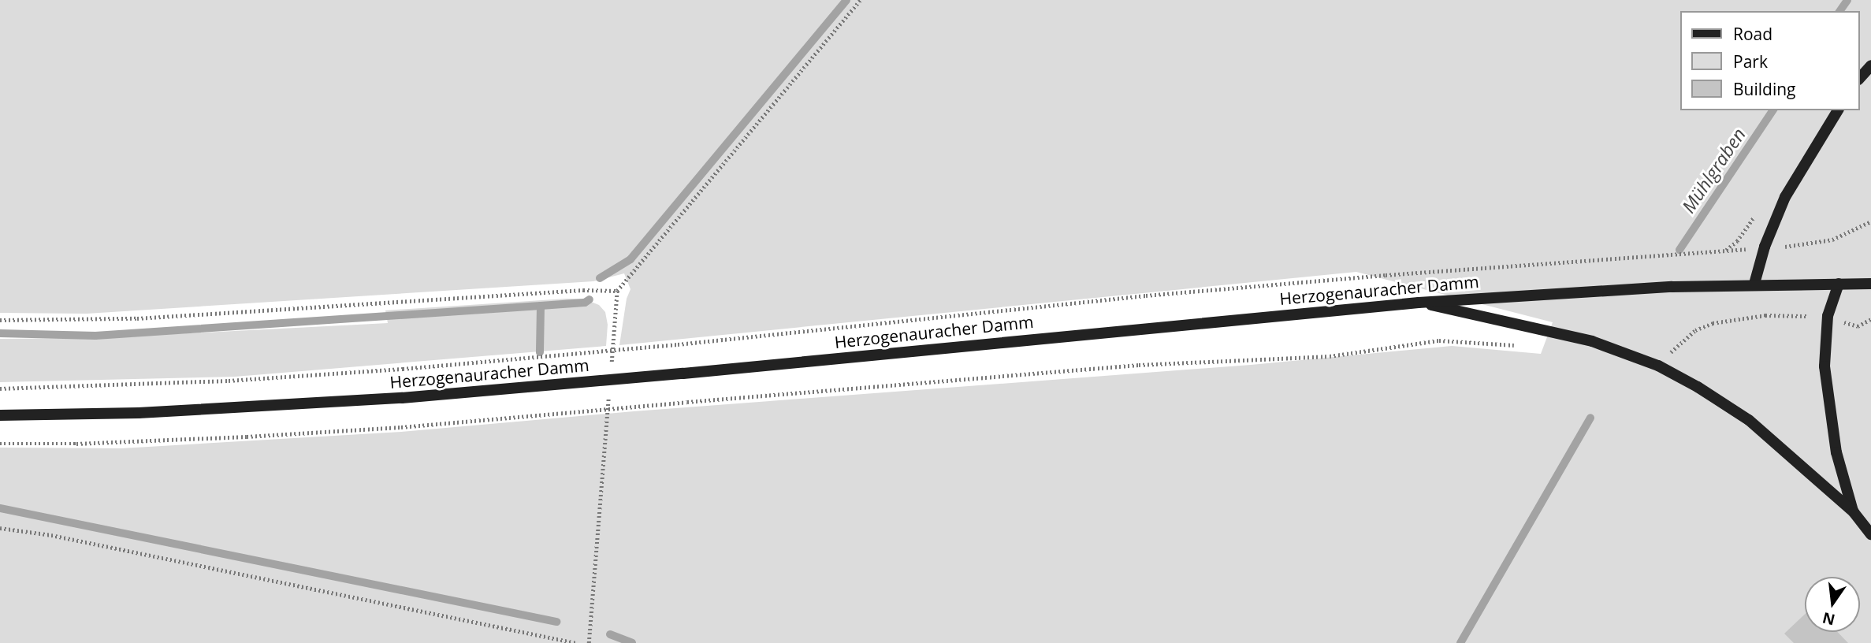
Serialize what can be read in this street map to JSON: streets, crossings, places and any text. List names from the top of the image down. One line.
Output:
{"streets":{"main road":["Herzogenauracher Damm"]},"water":["Mühlgraben"],"legend":["Road","Park","Building"],"north":"bottom"}
